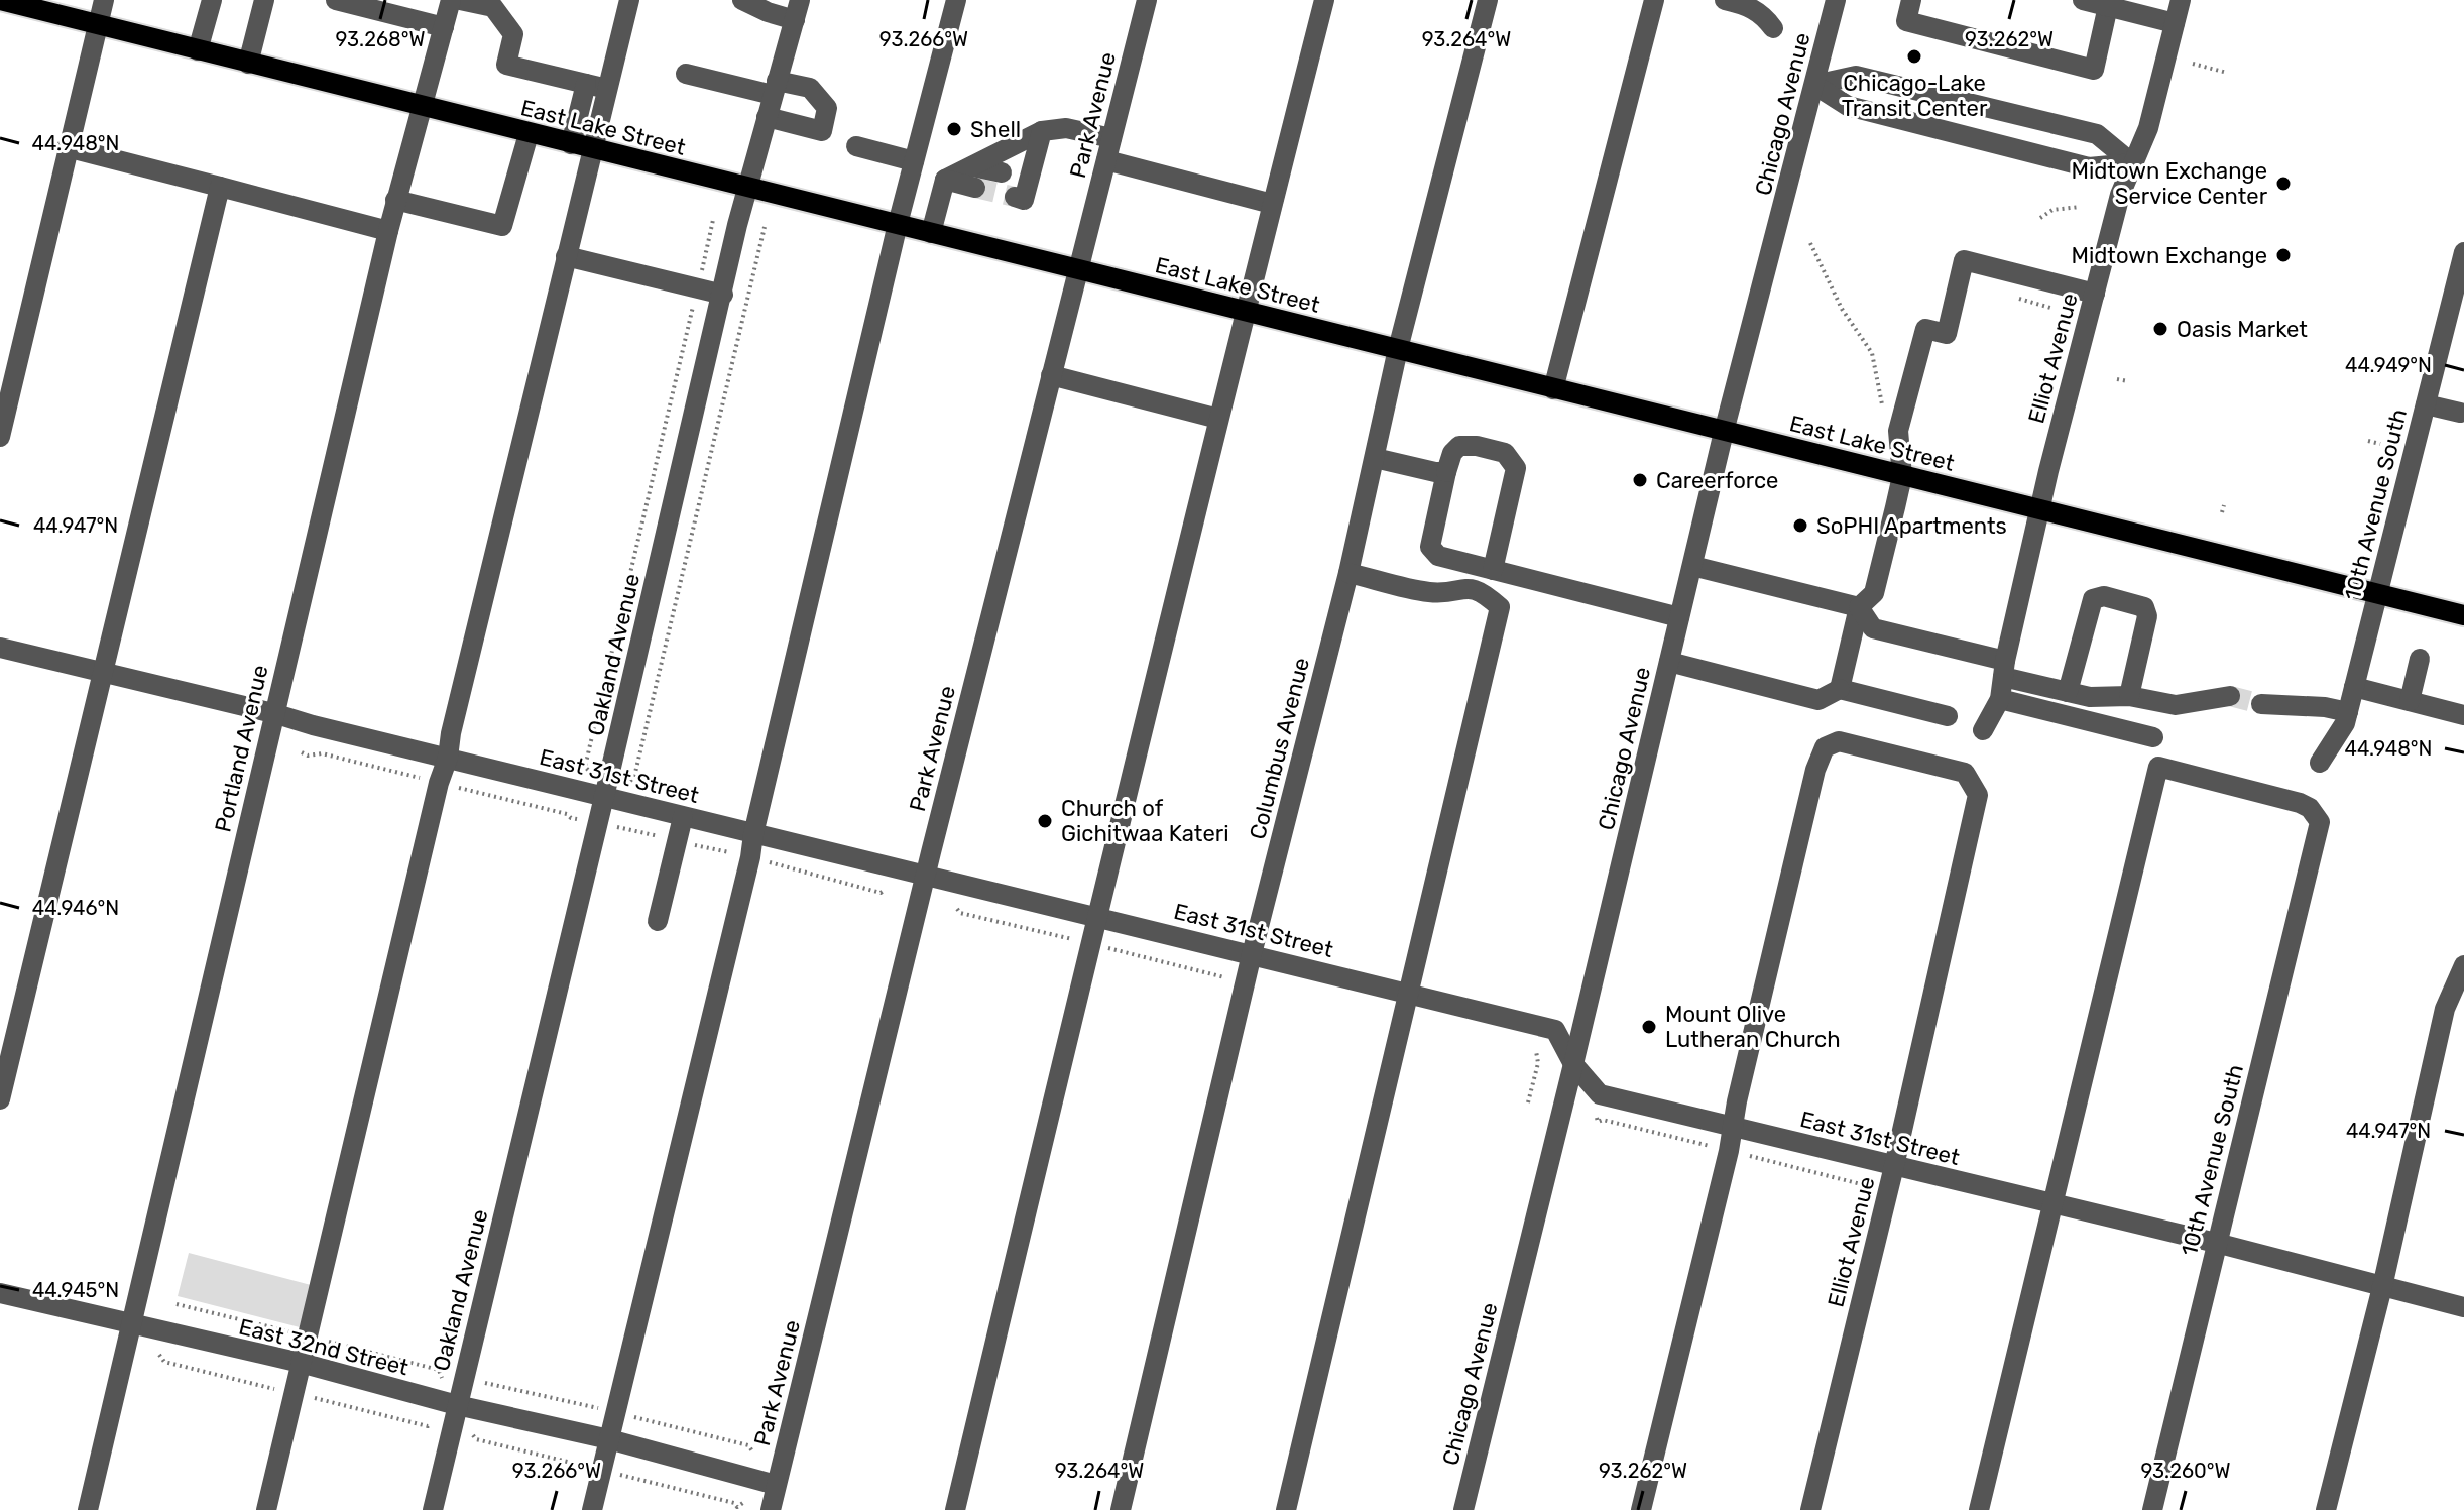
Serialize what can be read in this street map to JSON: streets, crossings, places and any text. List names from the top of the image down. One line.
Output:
{"streets":{"main road":["East Lake Street"],"street":["Chicago Avenue","Park Avenue","Elliot Avenue","10th Avenue South","Oakland Avenue","Portland Avenue","Columbus Avenue","East 31st Street","East 32nd Street"]},"crossings":[["Chicago Avenue","East Lake Street"],["Chicago Avenue","East 31st Street"],["Park Avenue","East Lake Street"],["Park Avenue","East 31st Street"],["Park Avenue","East 32nd Street"],["East Lake Street","Elliot Avenue"],["East Lake Street","10th Avenue South"],["East Lake Street","Oakland Avenue"],["East Lake Street","Portland Avenue"],["East Lake Street","Columbus Avenue"],["Elliot Avenue","East 31st Street"],["10th Avenue South","East 31st Street"],["Oakland Avenue","East 31st Street"],["Oakland Avenue","East 32nd Street"],["Portland Avenue","East 31st Street"],["Portland Avenue","East 32nd Street"],["Columbus Avenue","East 31st Street"]],"places":["Chicago-Lake Transit Center","Shell","Midtown Exchange Service Center","Midtown Exchange","Oasis Market","Careerforce","SoPHI Apartments","Church of Gichitwaa Kateri","Mount Olive Lutheran Church"],"coordinates":["93.268°W","93.266°W","93.264°W","93.262°W","44.948°N","44.949°N","44.947°N","44.946°N","44.945°N","93.260°W"]}
